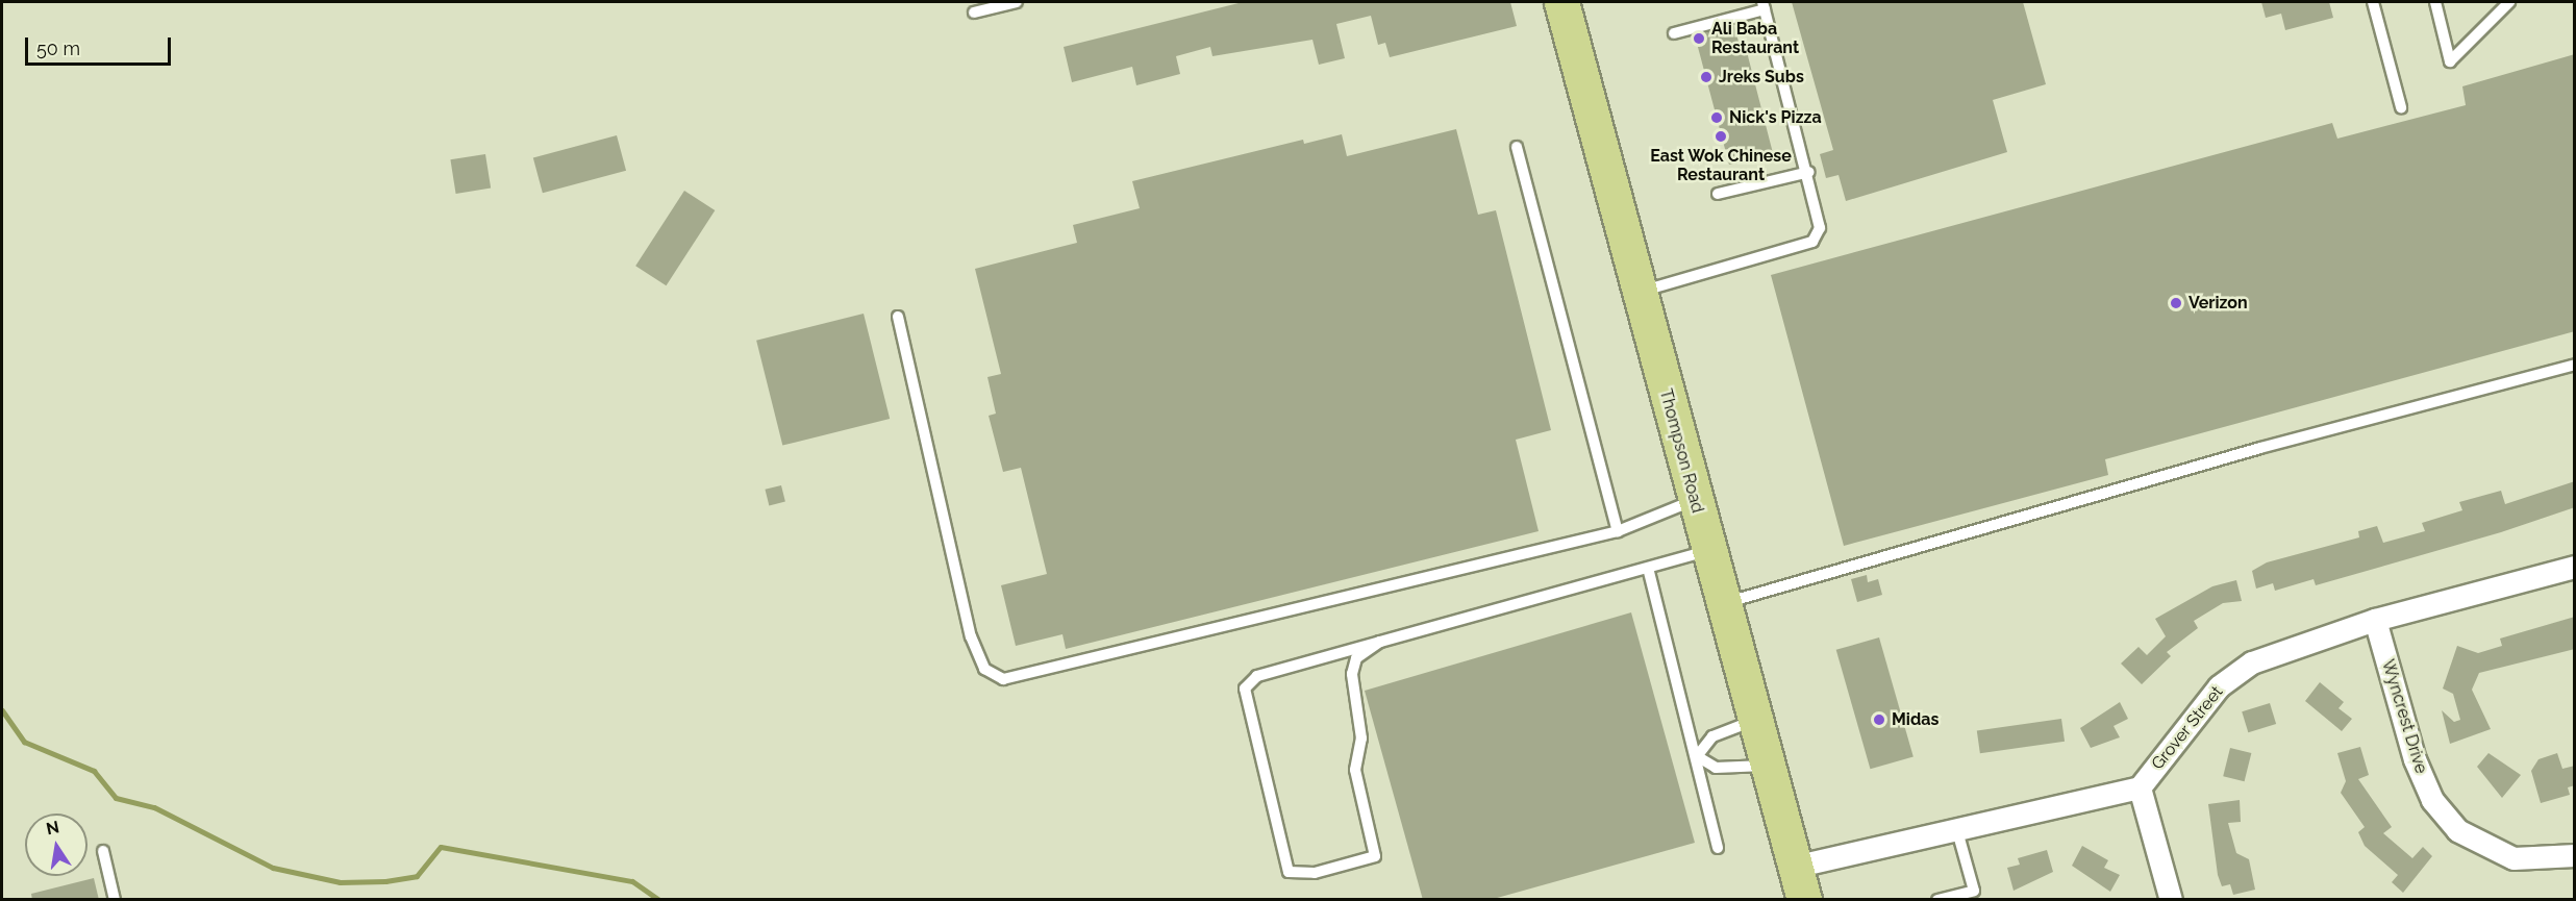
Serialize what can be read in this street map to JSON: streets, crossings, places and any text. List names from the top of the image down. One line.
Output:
{"streets":{"main road":["Thompson Road"],"street":["Wyncrest Drive","Grover Street"]},"crossings":[["Thompson Road","Grover Street"],["Wyncrest Drive","Grover Street"]],"places":["Ali Baba Restaurant","Jreks Subs","Nick's Pizza","East Wok Chinese Restaurant","Verizon","Midas"],"scale_bar":"50 m","north":"top"}
